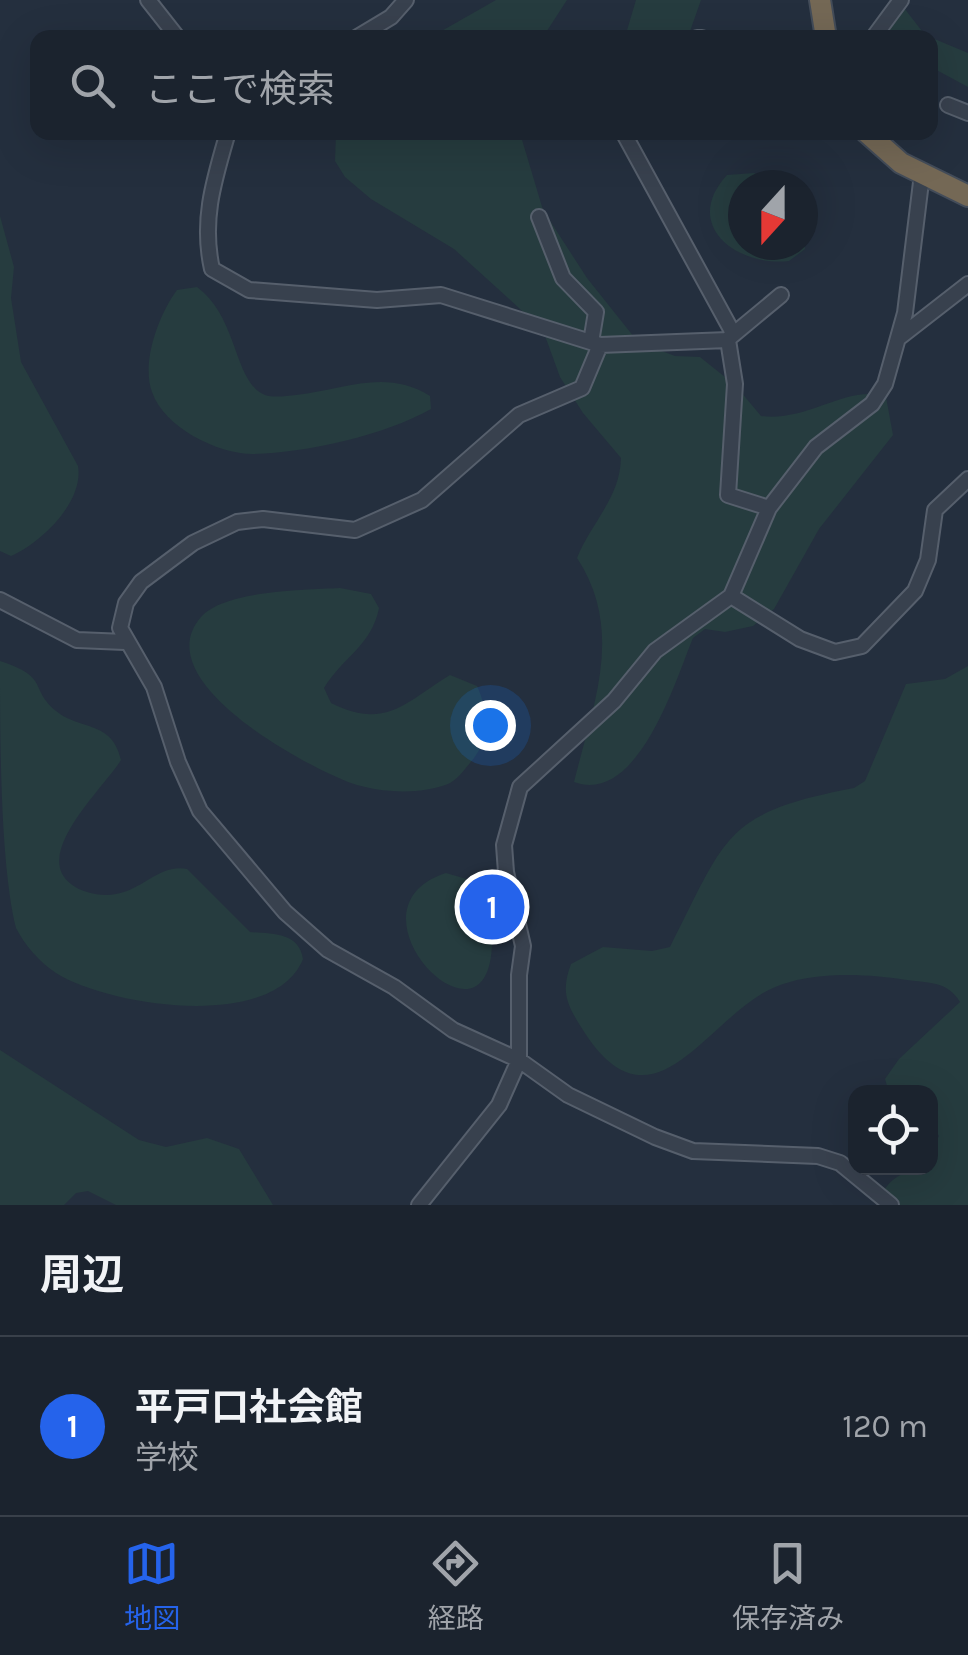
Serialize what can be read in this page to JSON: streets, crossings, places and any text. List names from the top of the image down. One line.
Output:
{"north":"bottom","page":{"search":"ここで検索","pins":"1","heading":"周辺","list":[{"mark":"1","name":"平戸口社会館","note":"学校","value":"120 m"}],"nav":["地図","経路","保存済み"]}}
